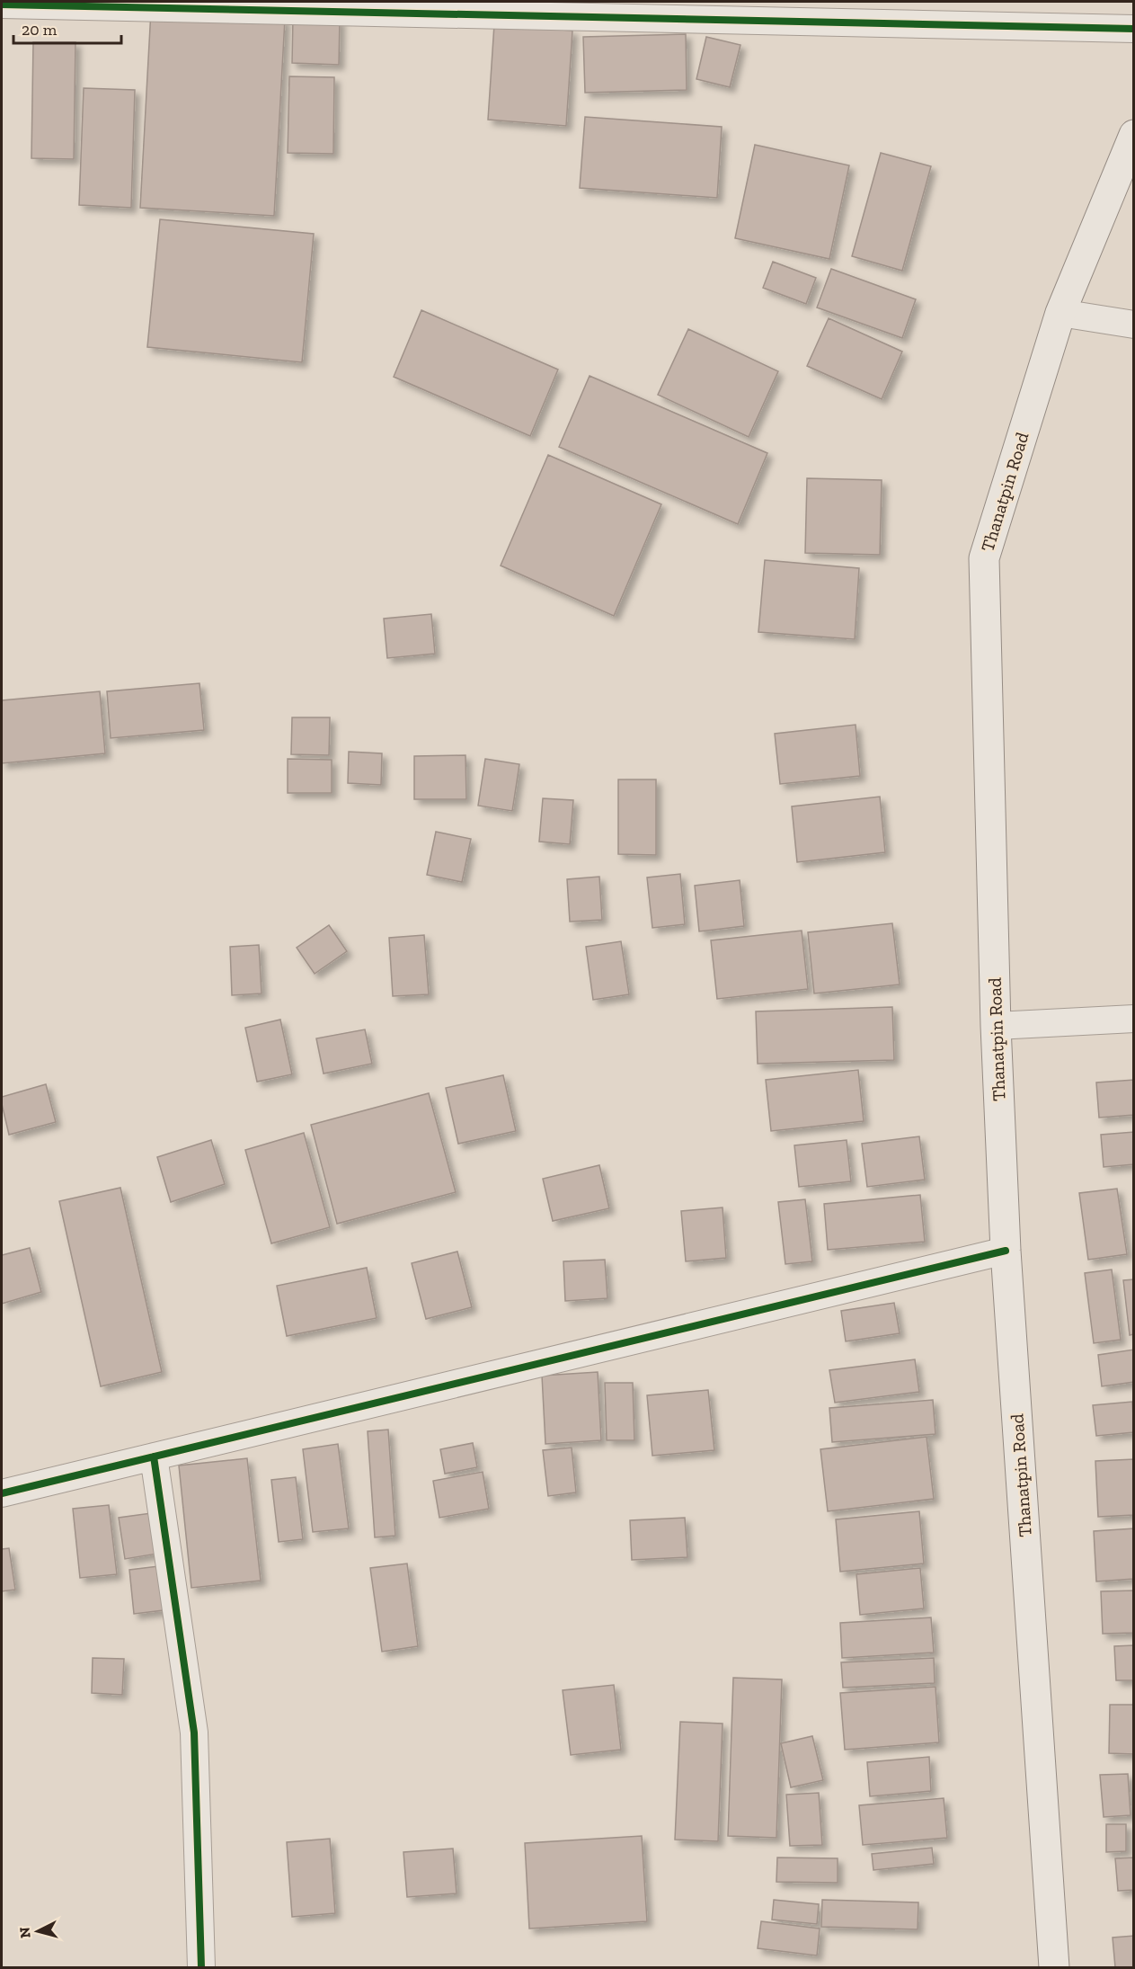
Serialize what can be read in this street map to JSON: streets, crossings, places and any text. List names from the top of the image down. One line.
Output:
{"streets":{"main road":["Thanatpin Road"]},"scale_bar":"20 m","north":"left"}
